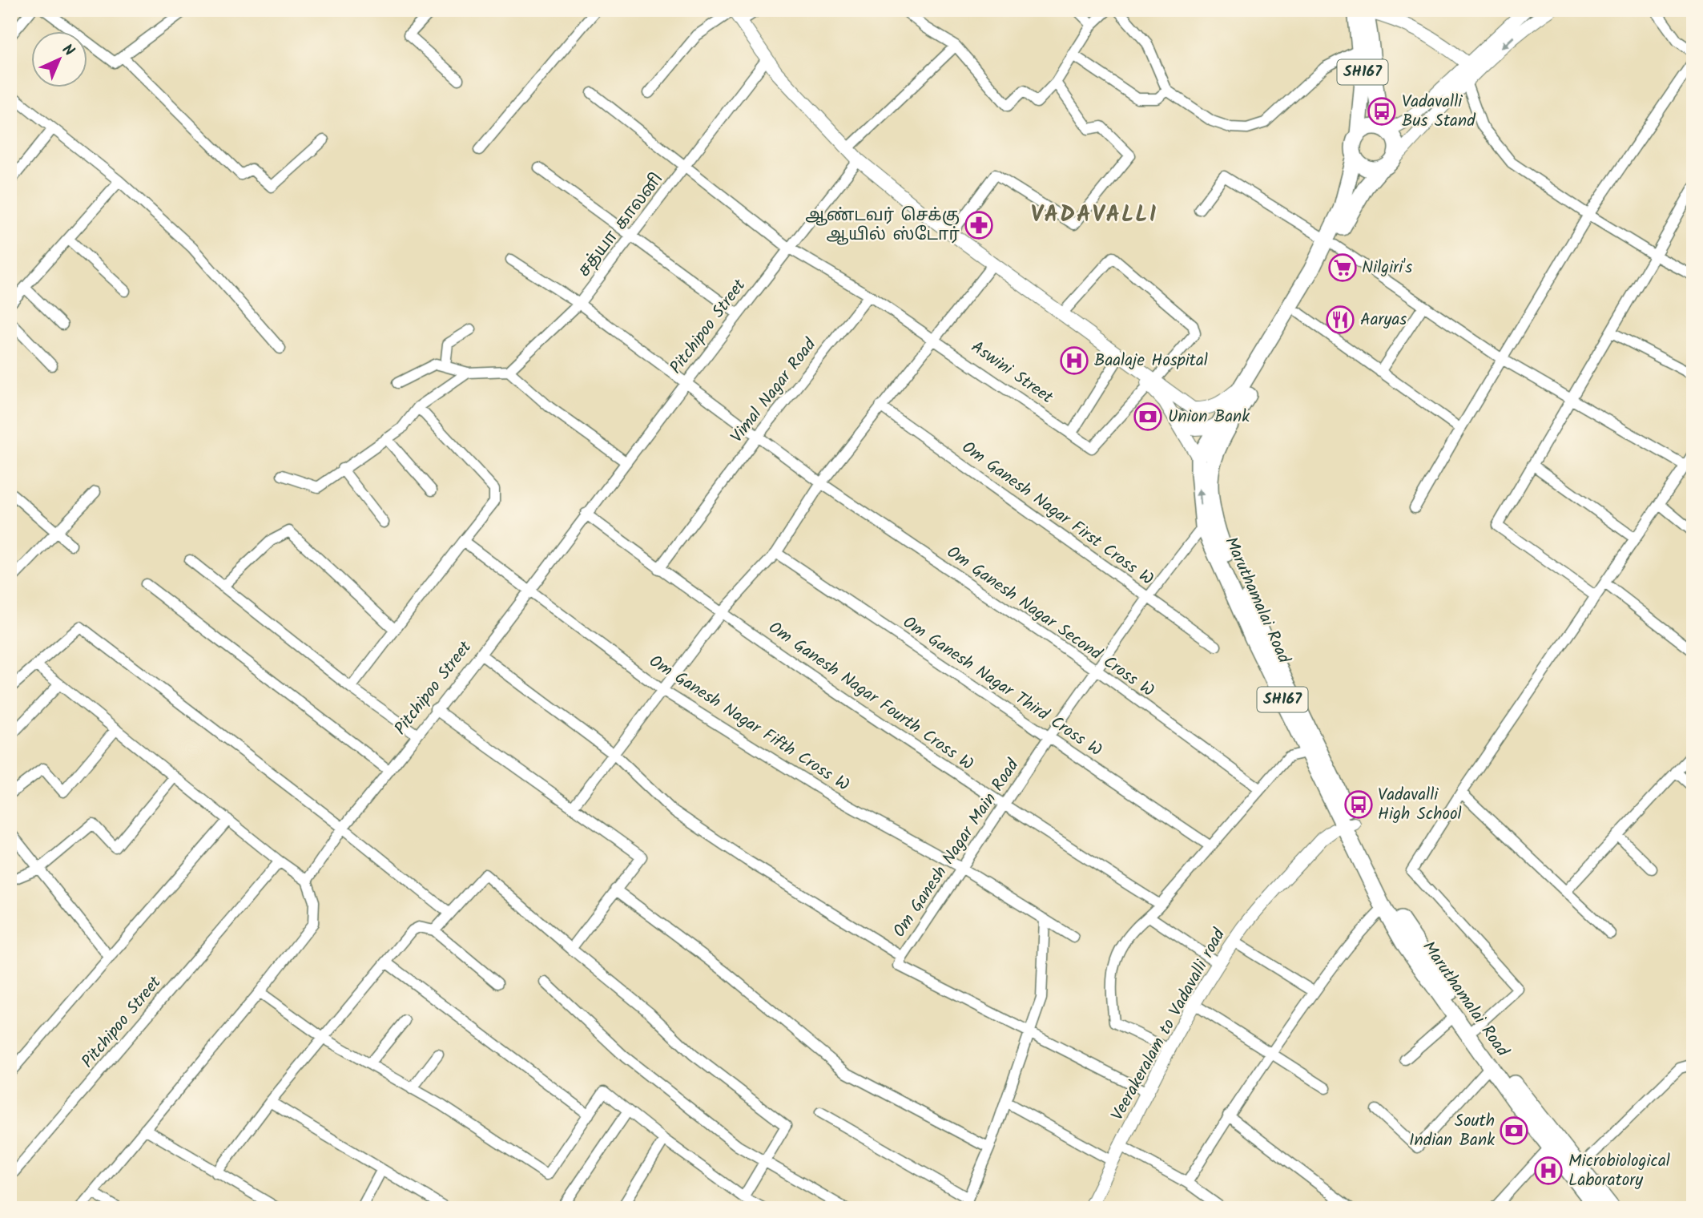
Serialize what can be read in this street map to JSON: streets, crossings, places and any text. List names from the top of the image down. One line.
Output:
{"streets":{"main road":["SH167","Maruthamalai Road","Veerakeralam to Vadavalli road"],"street":["சத்யா காலனி","Pitchipoo Street","Aswini Street","Vimal Nagar Road","Om Ganesh Nagar First Cross W","Om Ganesh Nagar Second Cross W","Om Ganesh Nagar Third Cross W","Om Ganesh Nagar Fourth Cross W","Om Ganesh Nagar Fifth Cross W","Om Ganesh Nagar Main Road"]},"crossings":[["SH167","Maruthamalai Road"],["Pitchipoo Street","Om Ganesh Nagar Second Cross W"],["Pitchipoo Street","Om Ganesh Nagar Fourth Cross W"],["Pitchipoo Street","Om Ganesh Nagar Fifth Cross W"],["Pitchipoo Street","Om Ganesh Nagar Main Road"],["Vimal Nagar Road","Om Ganesh Nagar Second Cross W"],["Vimal Nagar Road","Om Ganesh Nagar Fourth Cross W"],["Om Ganesh Nagar First Cross W","Om Ganesh Nagar Main Road"],["Maruthamalai Road","Om Ganesh Nagar Main Road"],["Maruthamalai Road","Veerakeralam to Vadavalli road"],["Om Ganesh Nagar Second Cross W","Om Ganesh Nagar Main Road"],["Om Ganesh Nagar Third Cross W","Om Ganesh Nagar Main Road"],["Om Ganesh Nagar Fourth Cross W","Om Ganesh Nagar Main Road"],["Om Ganesh Nagar Fifth Cross W","Om Ganesh Nagar Main Road"]],"districts":["VADAVALLI"],"places":{"bus stop":["Vadavalli Bus Stand","Vadavalli High School"],"pharmacy":["ஆண்டவர் செக்கு ஆயில் ஸ்டோர்"],"supermarket":["Nilgiri's"],"restaurant":["Aaryas"],"hospital":["Baalaje Hospital","Microbiological Laboratory"],"bank":["Union Bank","South Indian Bank"]},"north":"top right"}
